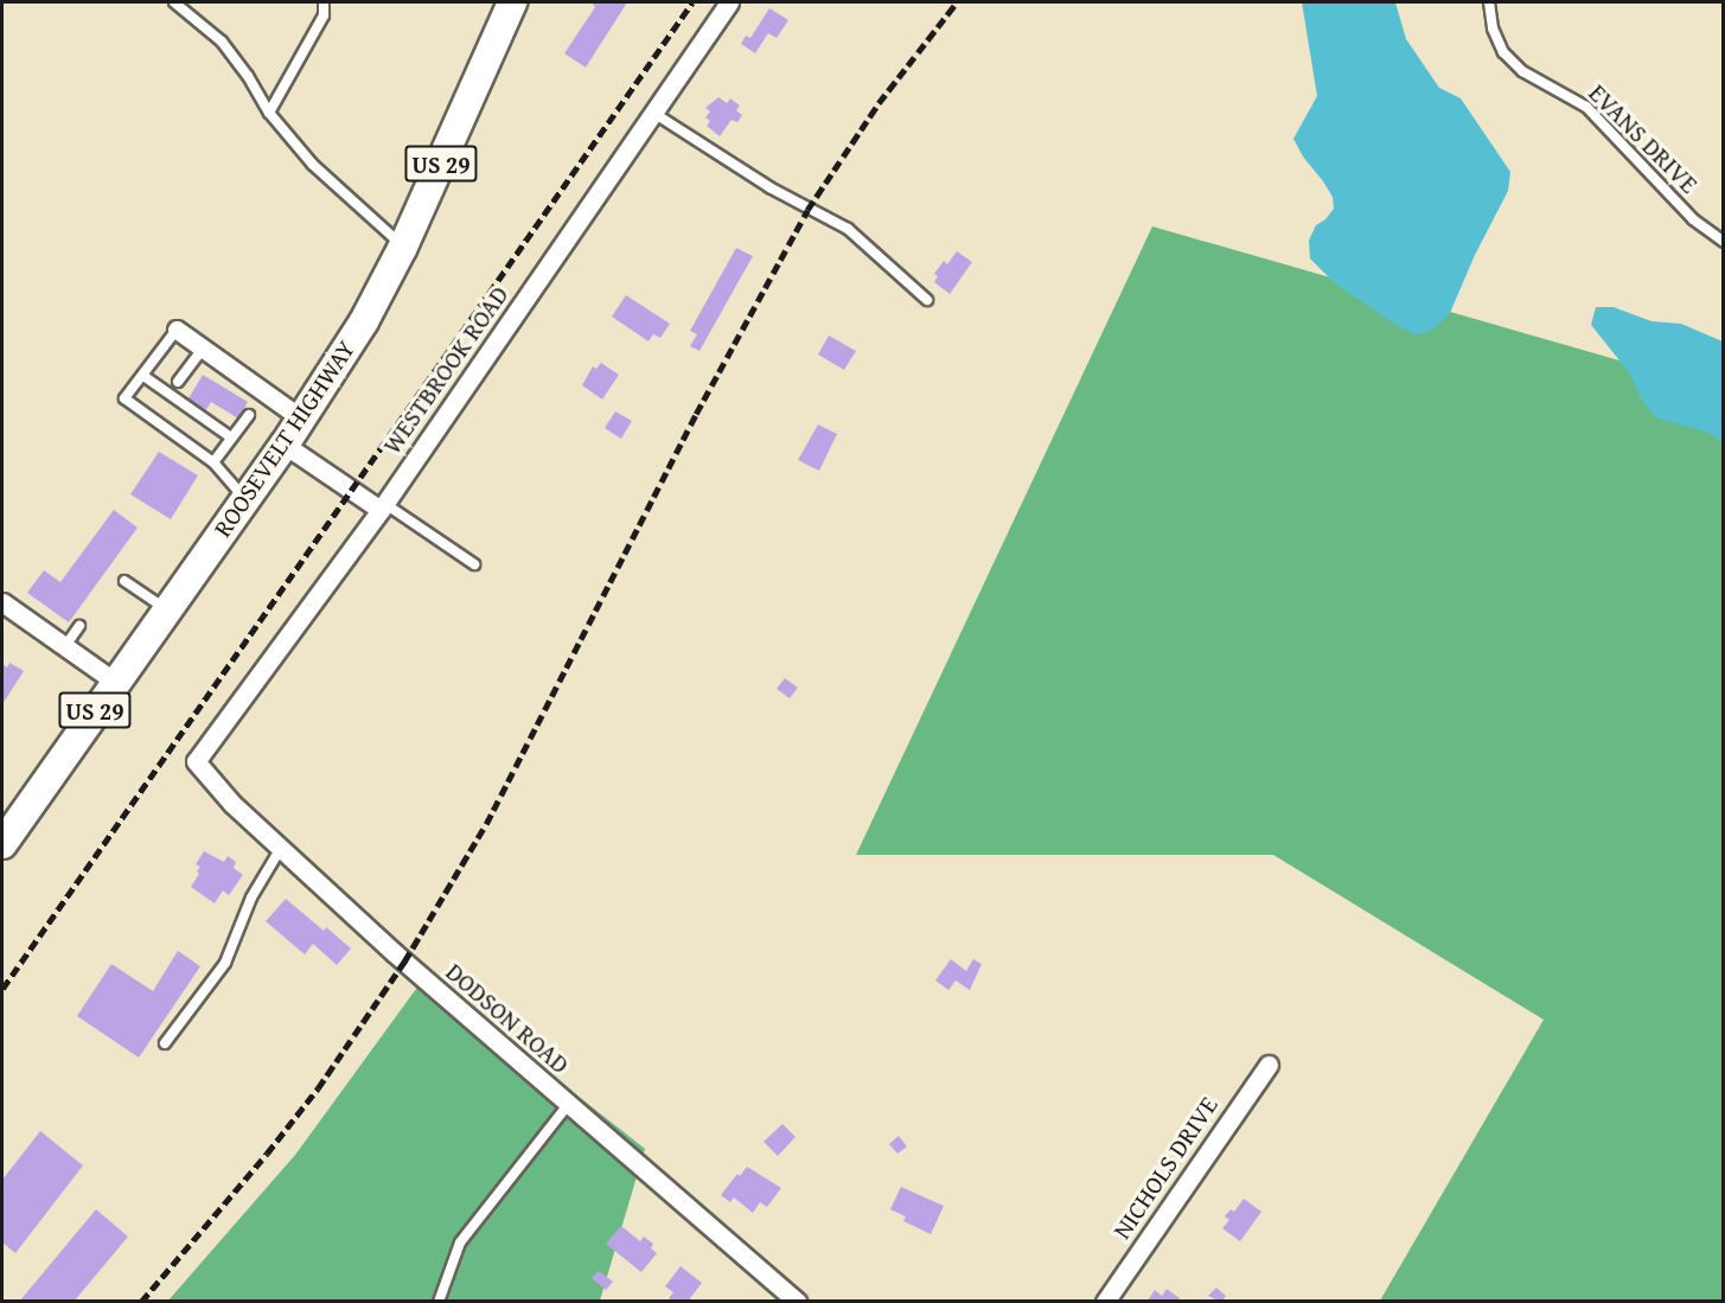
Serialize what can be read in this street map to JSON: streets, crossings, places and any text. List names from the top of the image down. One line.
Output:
{"streets":{"main road":["US 29","ROOSEVELT HIGHWAY"],"street":["WESTBROOK ROAD","DODSON ROAD","NICHOLS DRIVE"],"lane":["EVANS DRIVE"]},"crossings":[["WESTBROOK ROAD","DODSON ROAD"]]}
